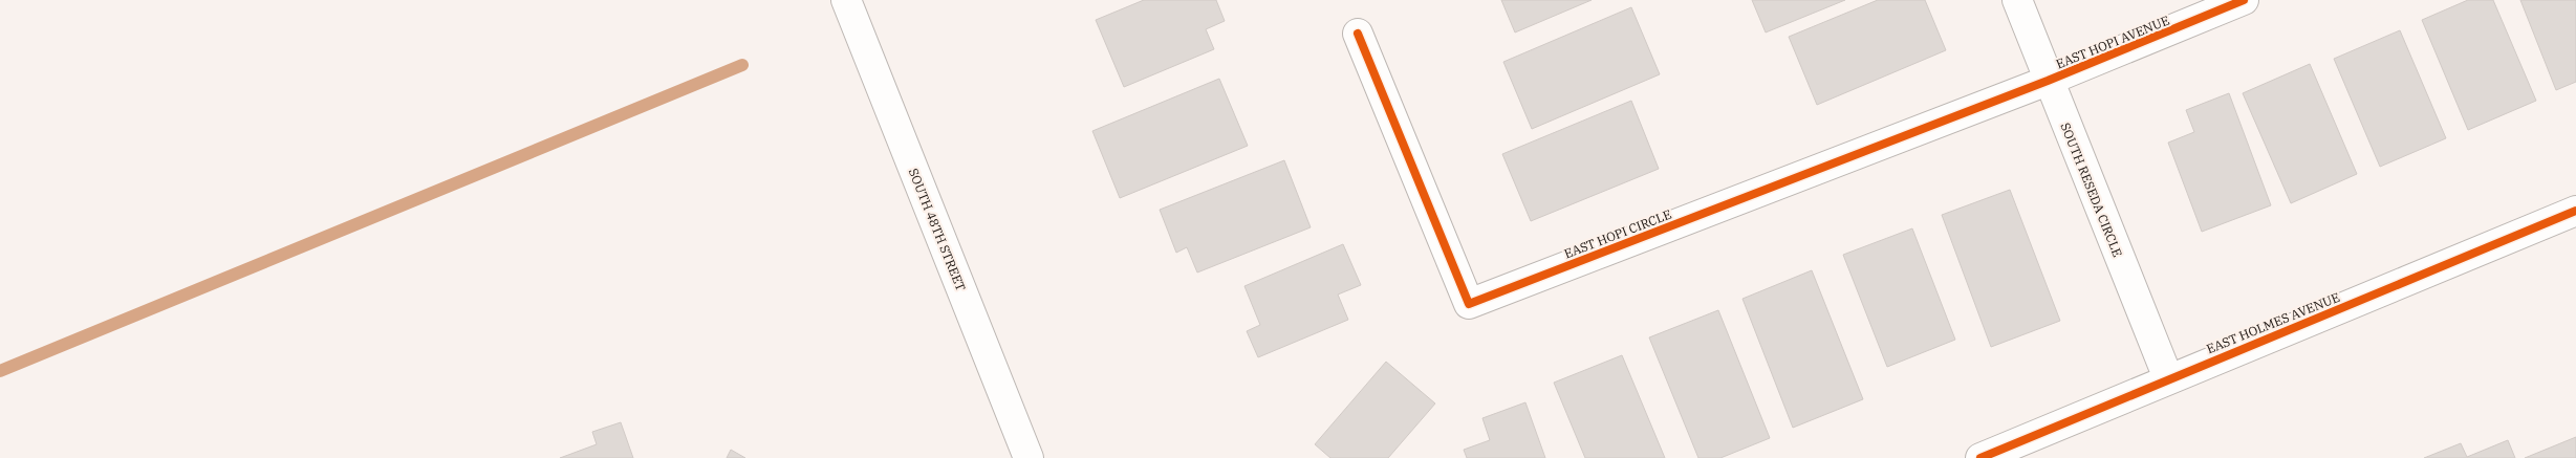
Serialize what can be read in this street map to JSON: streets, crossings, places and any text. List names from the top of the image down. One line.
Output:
{"streets":{"street":["EAST HOPI AVENUE","SOUTH RESEDA CIRCLE","SOUTH 48TH STREET","EAST HOPI CIRCLE","EAST HOLMES AVENUE"]},"crossings":[["EAST HOPI AVENUE","SOUTH RESEDA CIRCLE"],["EAST HOPI AVENUE","EAST HOPI CIRCLE"],["SOUTH RESEDA CIRCLE","EAST HOPI CIRCLE"],["SOUTH RESEDA CIRCLE","EAST HOLMES AVENUE"]]}
